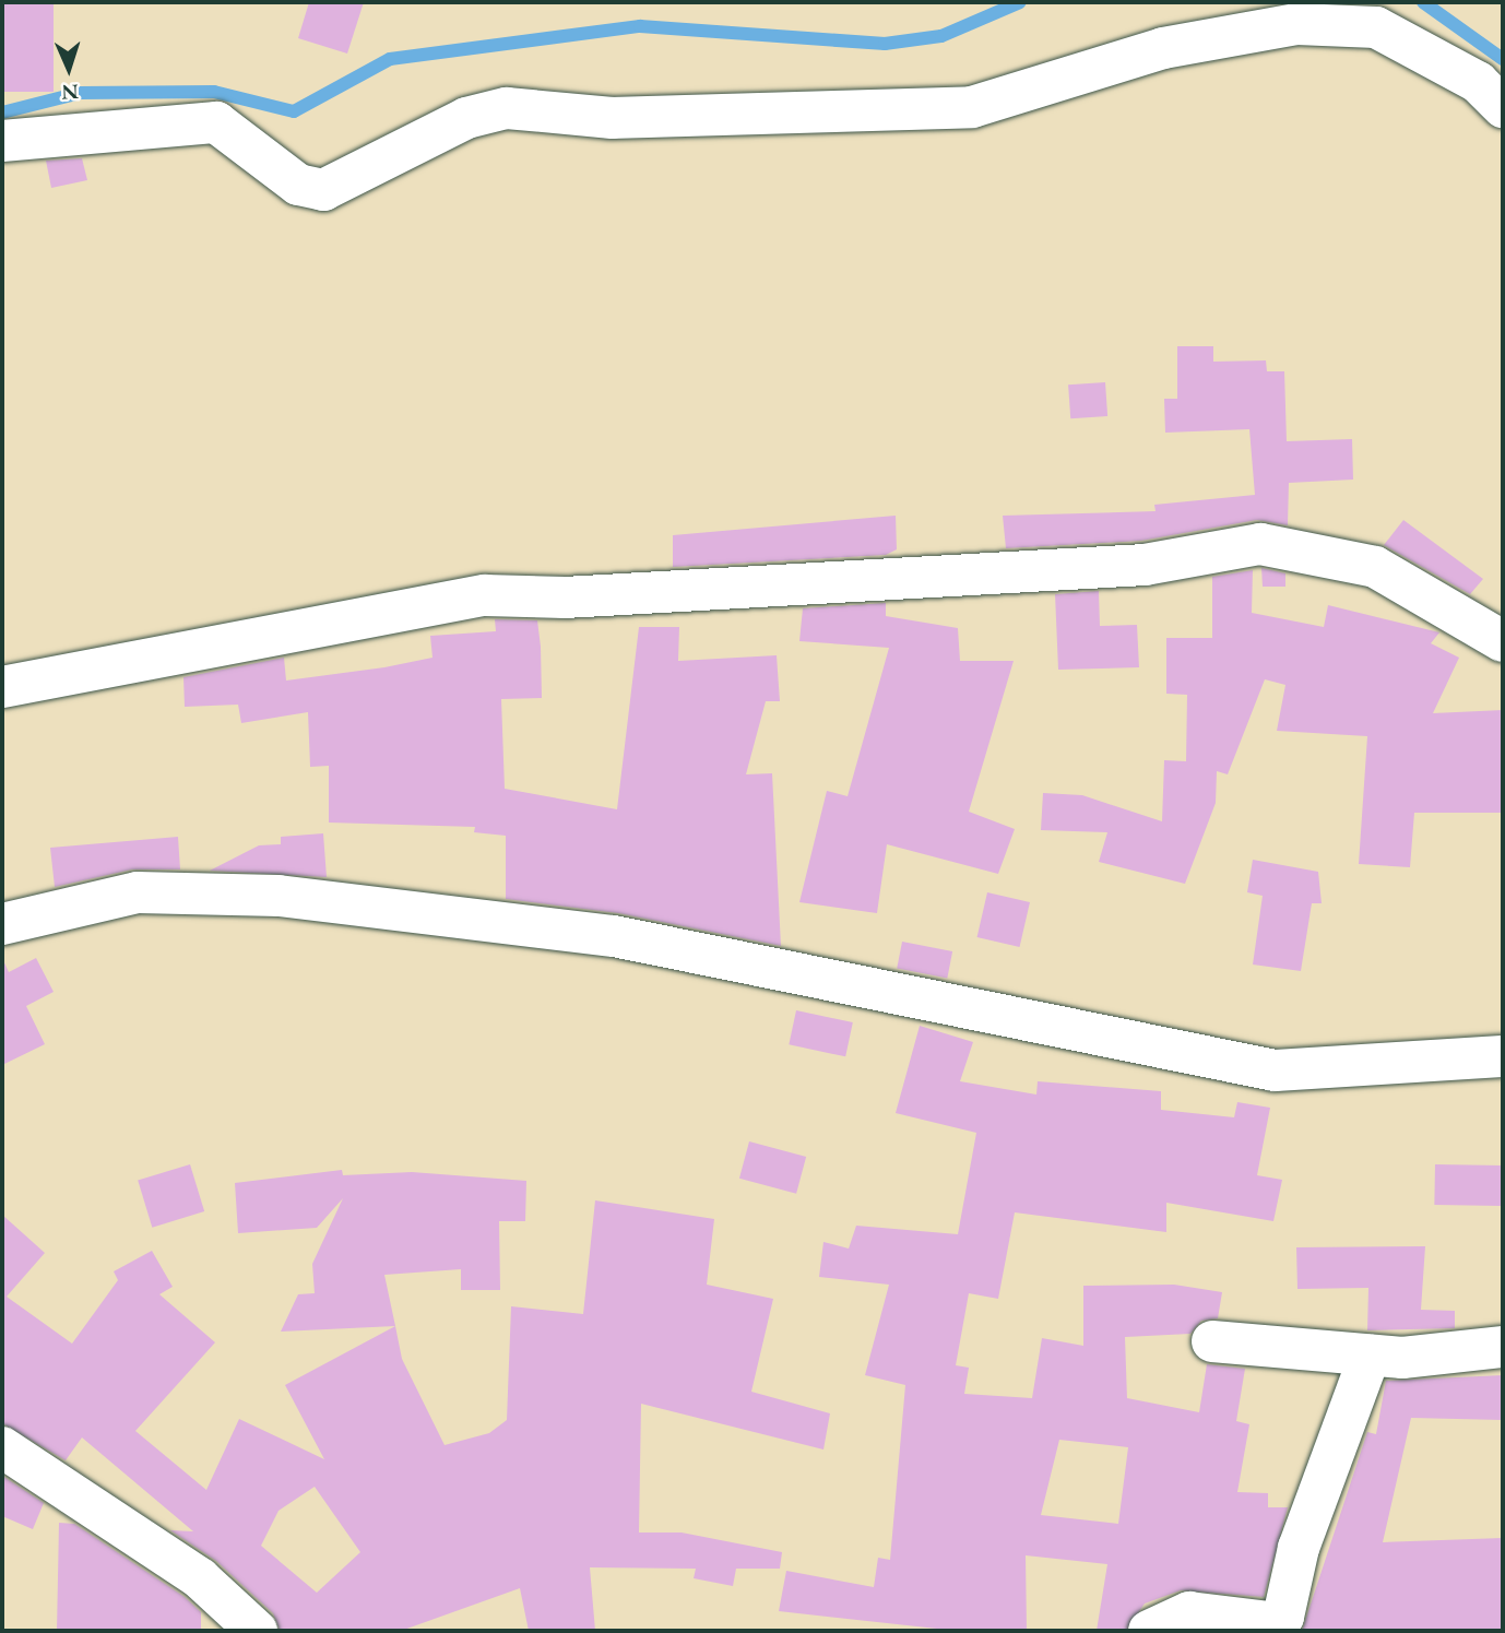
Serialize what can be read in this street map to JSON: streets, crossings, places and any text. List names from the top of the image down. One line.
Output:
{"north":"bottom"}
